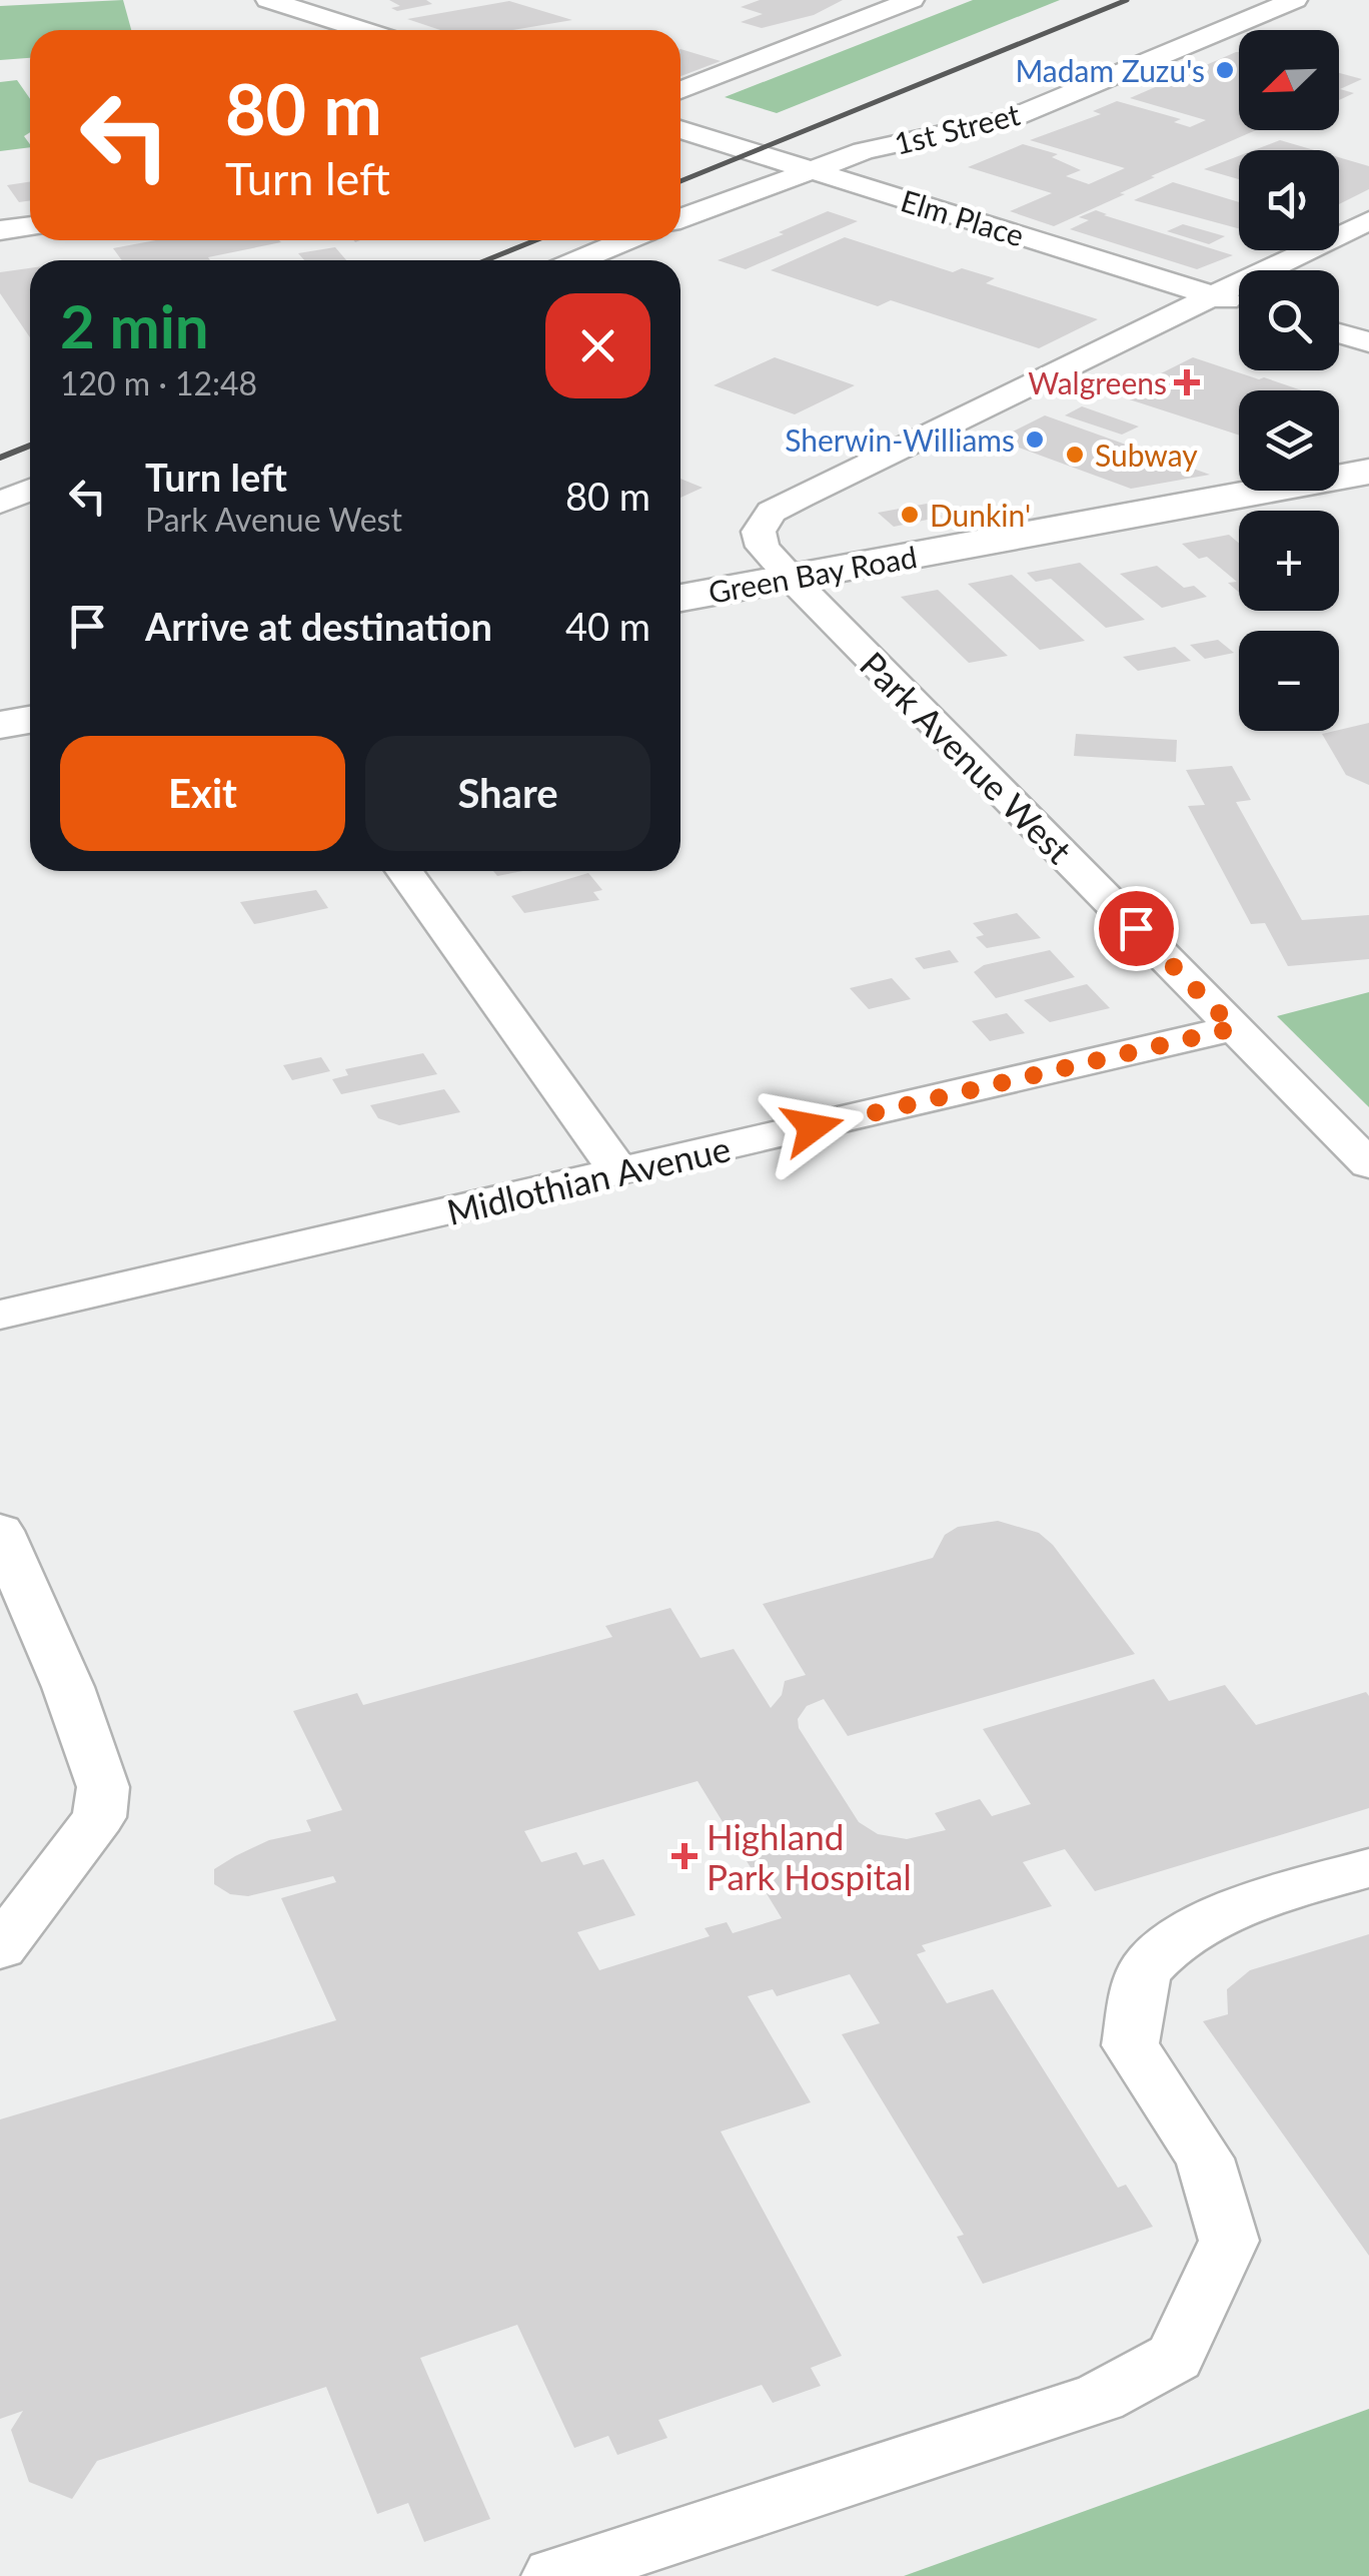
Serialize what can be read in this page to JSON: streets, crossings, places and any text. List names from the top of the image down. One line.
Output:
{"streets":{"main road":["Green Bay Road"],"street":["1st Street","Elm Place","Park Avenue West","Midlothian Avenue"]},"crossings":[["1st Street","Elm Place"],["Elm Place","Park Avenue West"],["Green Bay Road","Park Avenue West"],["Park Avenue West","Midlothian Avenue"]],"places":{"other":["Madam Zuzu's","Sherwin-Williams","Subway","Dunkin'"],"health":["Walgreens","Highland Park Hospital"]},"north":"bottom left","page":{"map_buttons":["+","−"],"turn":["80 m","Turn left"],"heading":["2 min","120 m · 12:48"],"list":[{"name":"Turn left","note":"Park Avenue West","value":"80 m"},{"name":"Arrive at destination","value":"40 m"}],"buttons":["Exit","Share"]}}
